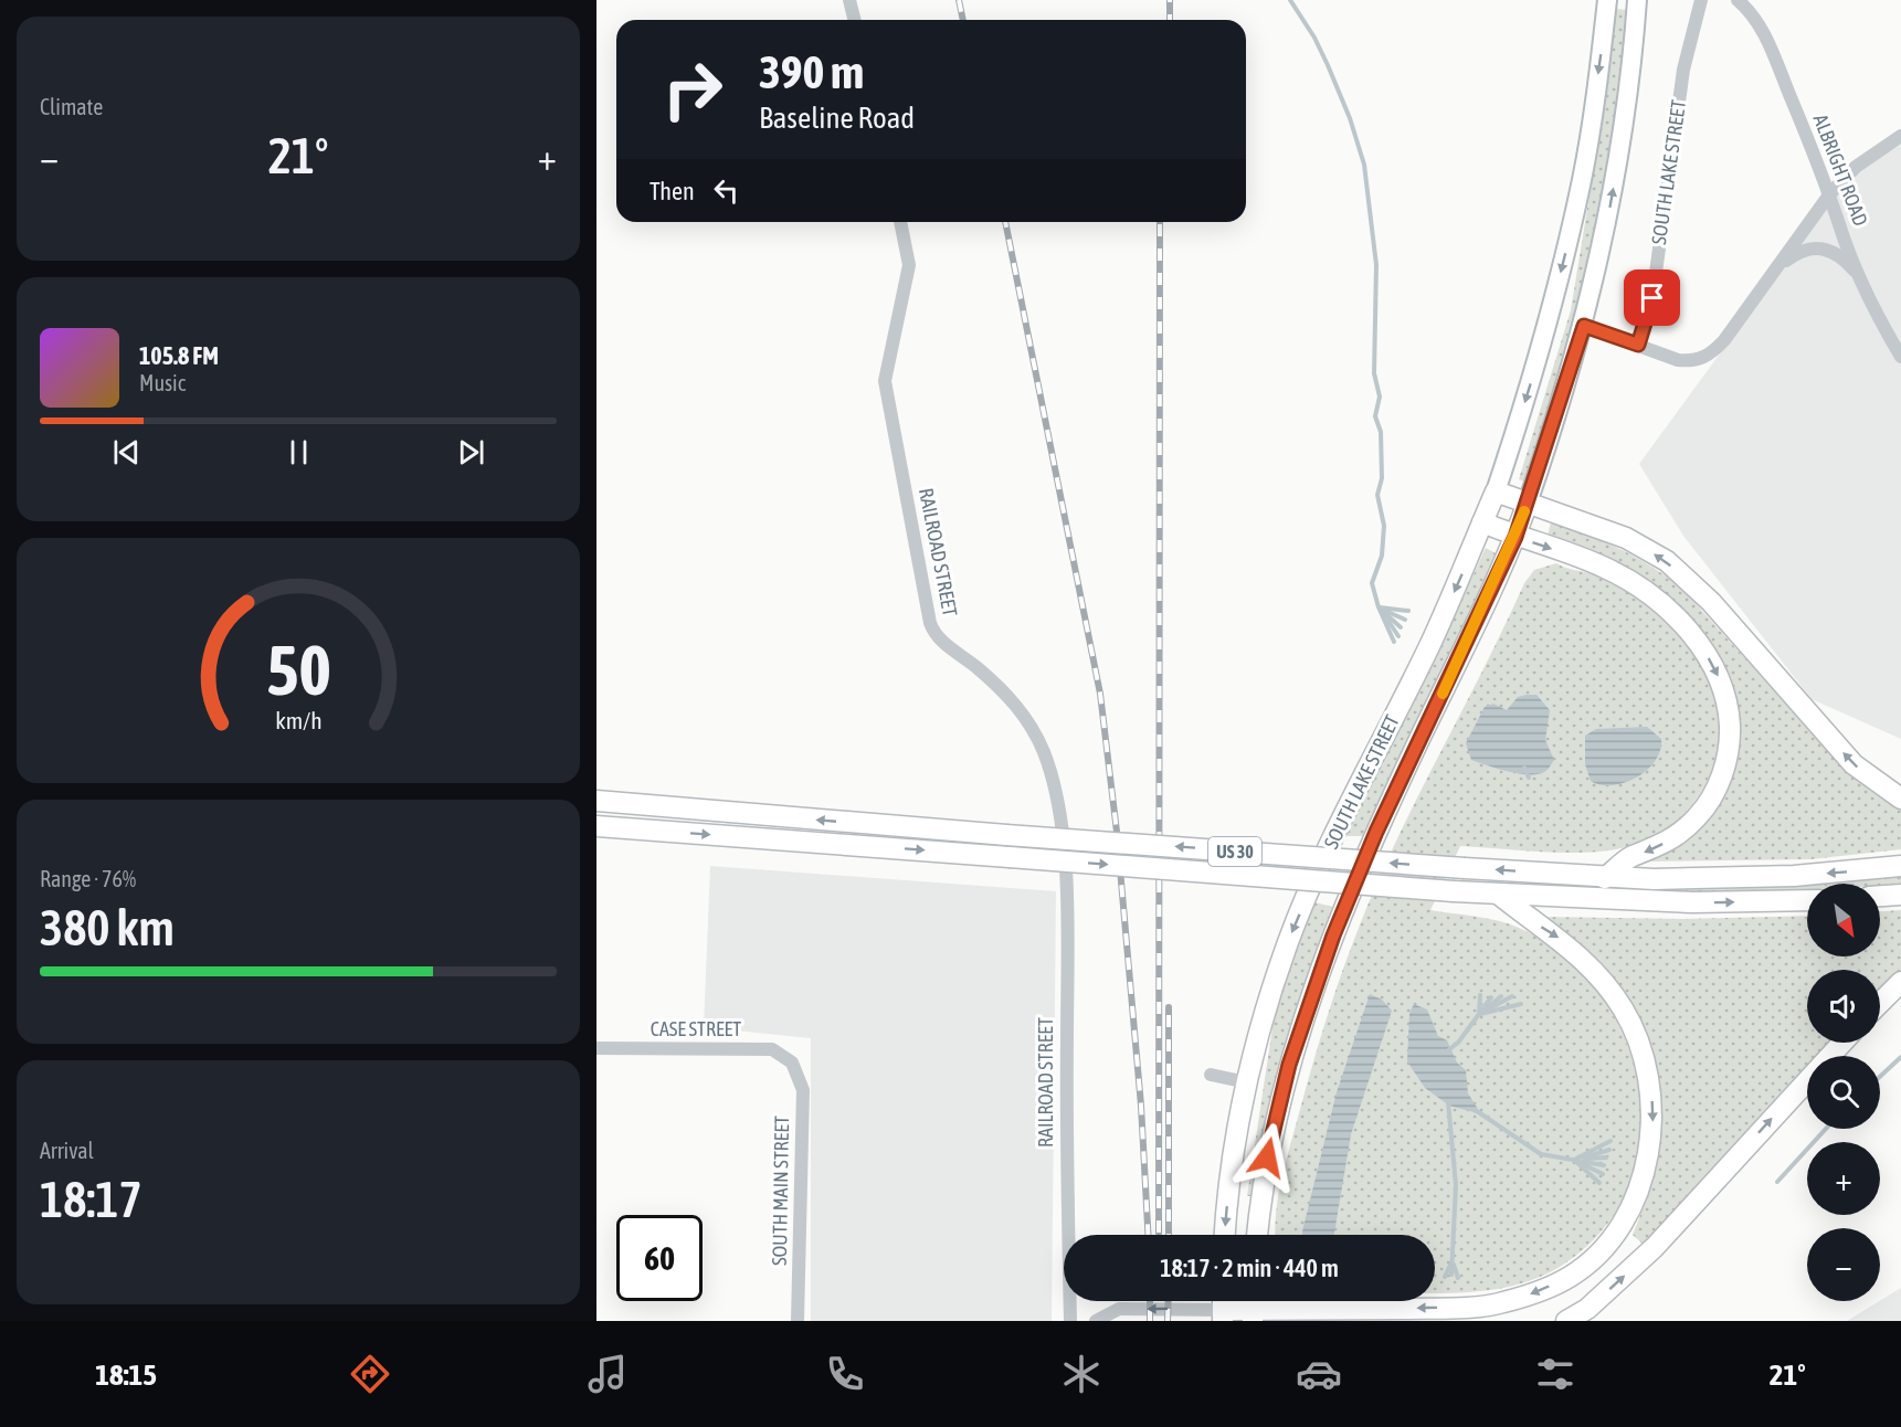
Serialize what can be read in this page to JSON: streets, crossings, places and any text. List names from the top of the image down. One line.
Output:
{"streets":{"main road":["SOUTH LAKE STREET","US 30"],"street":["ALBRIGHT ROAD","RAILROAD STREET","CASE STREET","SOUTH MAIN STREET"]},"crossings":[["CASE STREET","SOUTH MAIN STREET"]],"north":"bottom right","page":{"tile":["Climate",["Range · 76%","380 km"],["Arrival","18:17"]],"turn":["390 m","Baseline Road"],"heat":["−","21°","+"],"then":"Then","song":["105.8 FM","Music"],"map_buttons":["+","−"],"limit":"60","trip":"18:17 · 2 min · 440 m","tabs":["18:15","21°"],"gauge":["50","km/h"]}}
